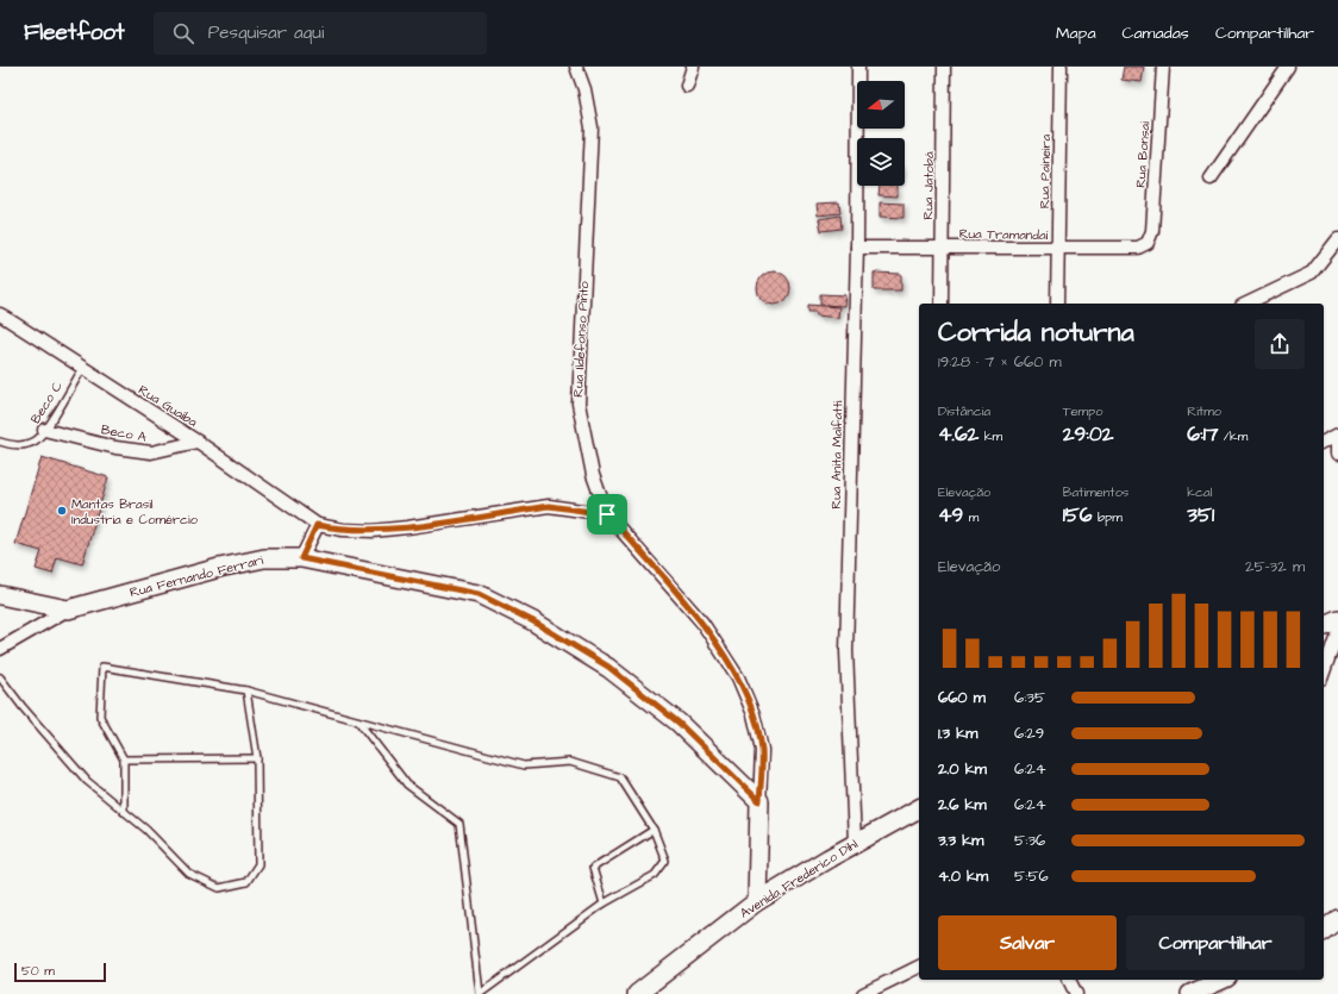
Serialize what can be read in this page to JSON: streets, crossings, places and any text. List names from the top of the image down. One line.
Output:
{"streets":{"main road":["Rua Ildefonso Pinto","Rua Fernando Ferrari","Avenida Frederico Dihl"],"street":["Rua Bonsai","Rua Paineira","Rua Jatobá","Rua Tramandaí","Rua Guaíba","Beco A","Rua Anita Malfatti"],"lane":["Beco C"]},"crossings":[["Rua Bonsai","Rua Tramandaí"],["Rua Paineira","Rua Tramandaí"],["Rua Jatobá","Rua Tramandaí"],["Rua Tramandaí","Rua Anita Malfatti"],["Rua Ildefonso Pinto","Rua Guaíba"],["Rua Ildefonso Pinto","Rua Fernando Ferrari"],["Rua Ildefonso Pinto","Avenida Frederico Dihl"],["Beco C","Rua Guaíba"],["Beco C","Beco A"],["Rua Guaíba","Beco A"],["Rua Anita Malfatti","Avenida Frederico Dihl"]],"places":["Mantas Brasil Industria e Comércio"],"scale_bar":"50 m","north":"left","page":{"header":"Fleetfoot","search":"Pesquisar aqui","nav":["Mapa","Camadas","Compartilhar"],"heading":["Corrida noturna","19:28 · 7 × 660 m"],"stats":[["Distância","4.62 km"],["Tempo","29:02"],["Ritmo","6:17 /km"],["Elevação","49 m"],["Batimentos","156 bpm"],["kcal","351"]],"chart":["Elevação","25–32 m"],"list":[{"name":"660 m","note":"6:35"},{"name":"1.3 km","note":"6:29"},{"name":"2.0 km","note":"6:24"},{"name":"2.6 km","note":"6:24"},{"name":"3.3 km","note":"5:36"},{"name":"4.0 km","note":"5:56"}],"buttons":["Salvar","Compartilhar"],"scale":"50 m"}}
